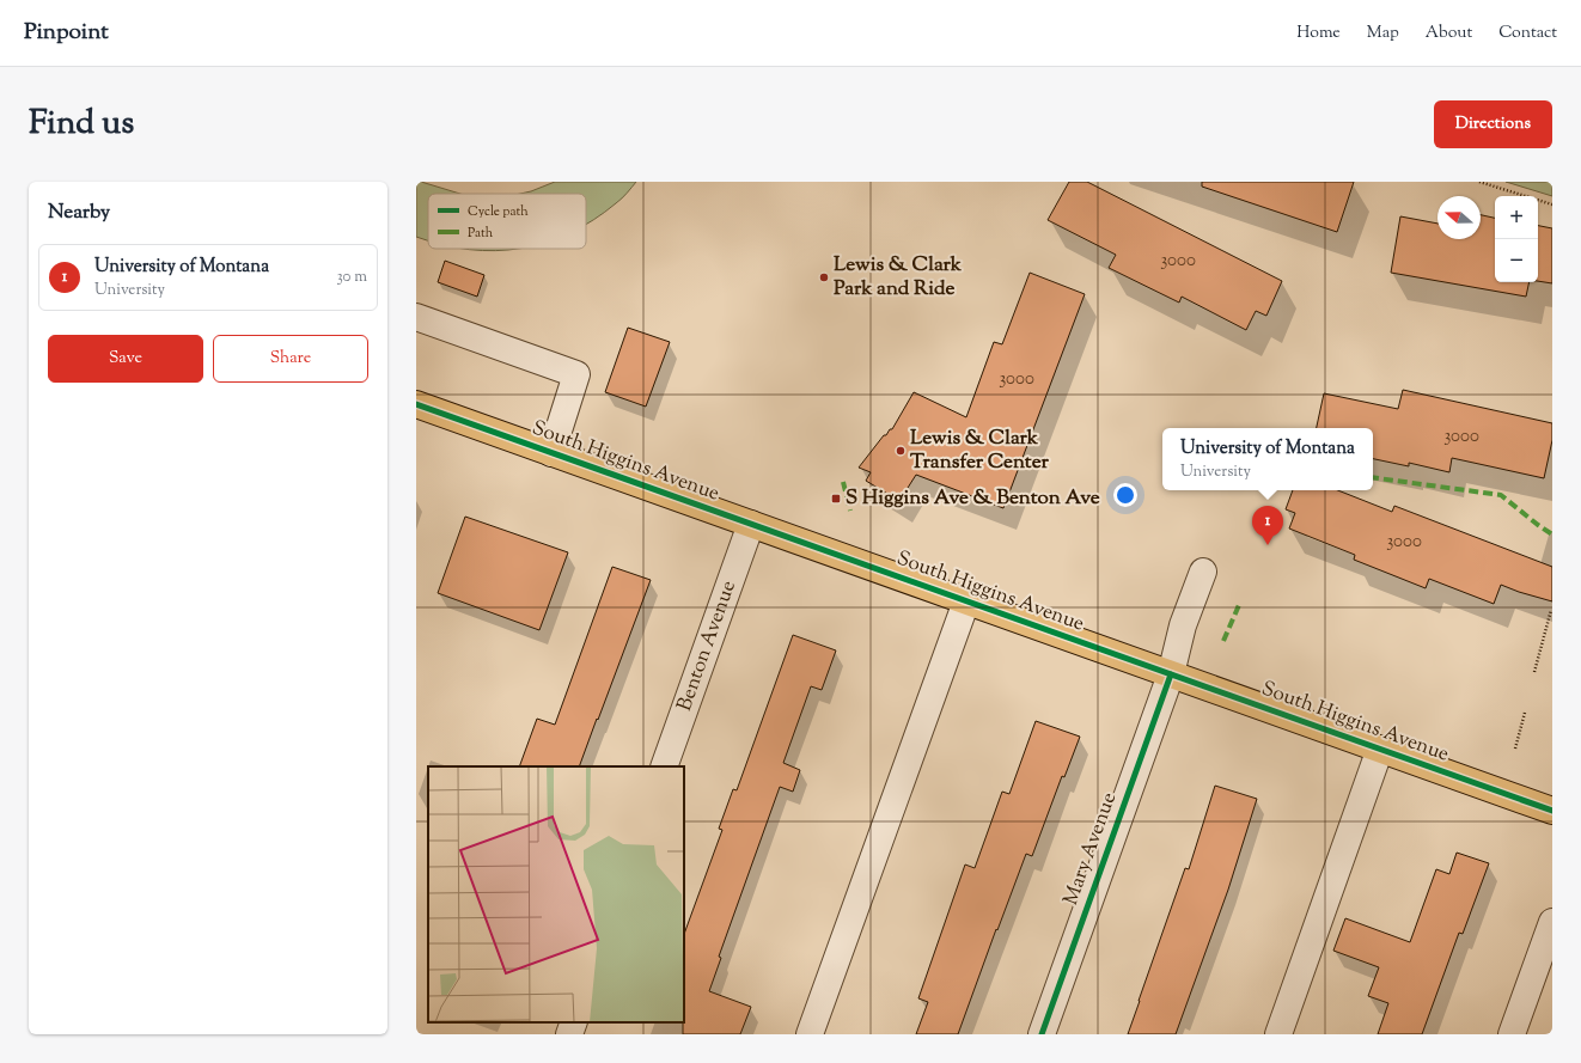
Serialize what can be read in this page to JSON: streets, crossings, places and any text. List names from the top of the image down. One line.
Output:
{"streets":{"main road":["South Higgins Avenue"],"street":["Benton Avenue","Mary Avenue"]},"crossings":[["South Higgins Avenue","Benton Avenue"],["South Higgins Avenue","Mary Avenue"]],"places":{"other":["Lewis & Clark Park and Ride","Lewis & Clark Transfer Center"],"transit":["S Higgins Ave & Benton Ave"]},"house_numbers":["3000","3000","3000","3000"],"legend":["Cycle path","Path"],"north":"left","page":{"header":"Pinpoint","nav":["Home","Map","About","Contact"],"title":"Find us","buttons":["Directions",["Save","Share"]],"heading":"Nearby","map_buttons":["+","−"],"list":[{"mark":"1","name":"University of Montana","note":"University","value":"30 m"}],"popup":["University of Montana","University"],"pins":"1"}}
